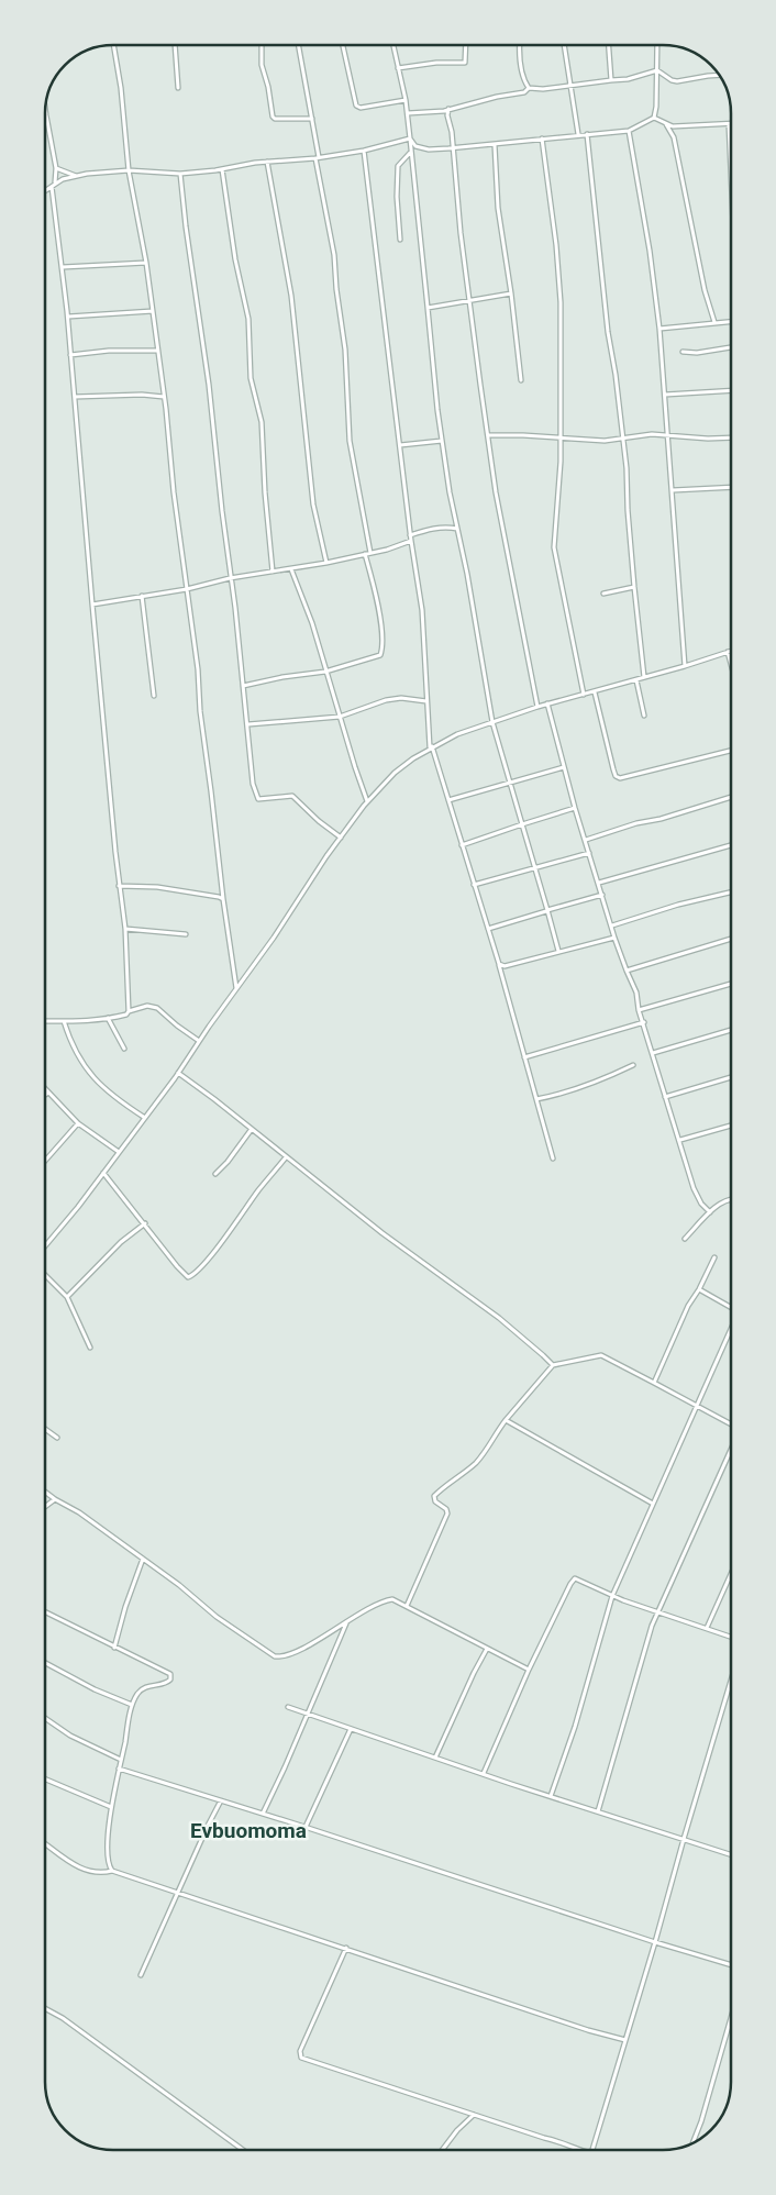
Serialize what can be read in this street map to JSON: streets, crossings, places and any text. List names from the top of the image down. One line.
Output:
{"districts":["Evbuomoma"]}
